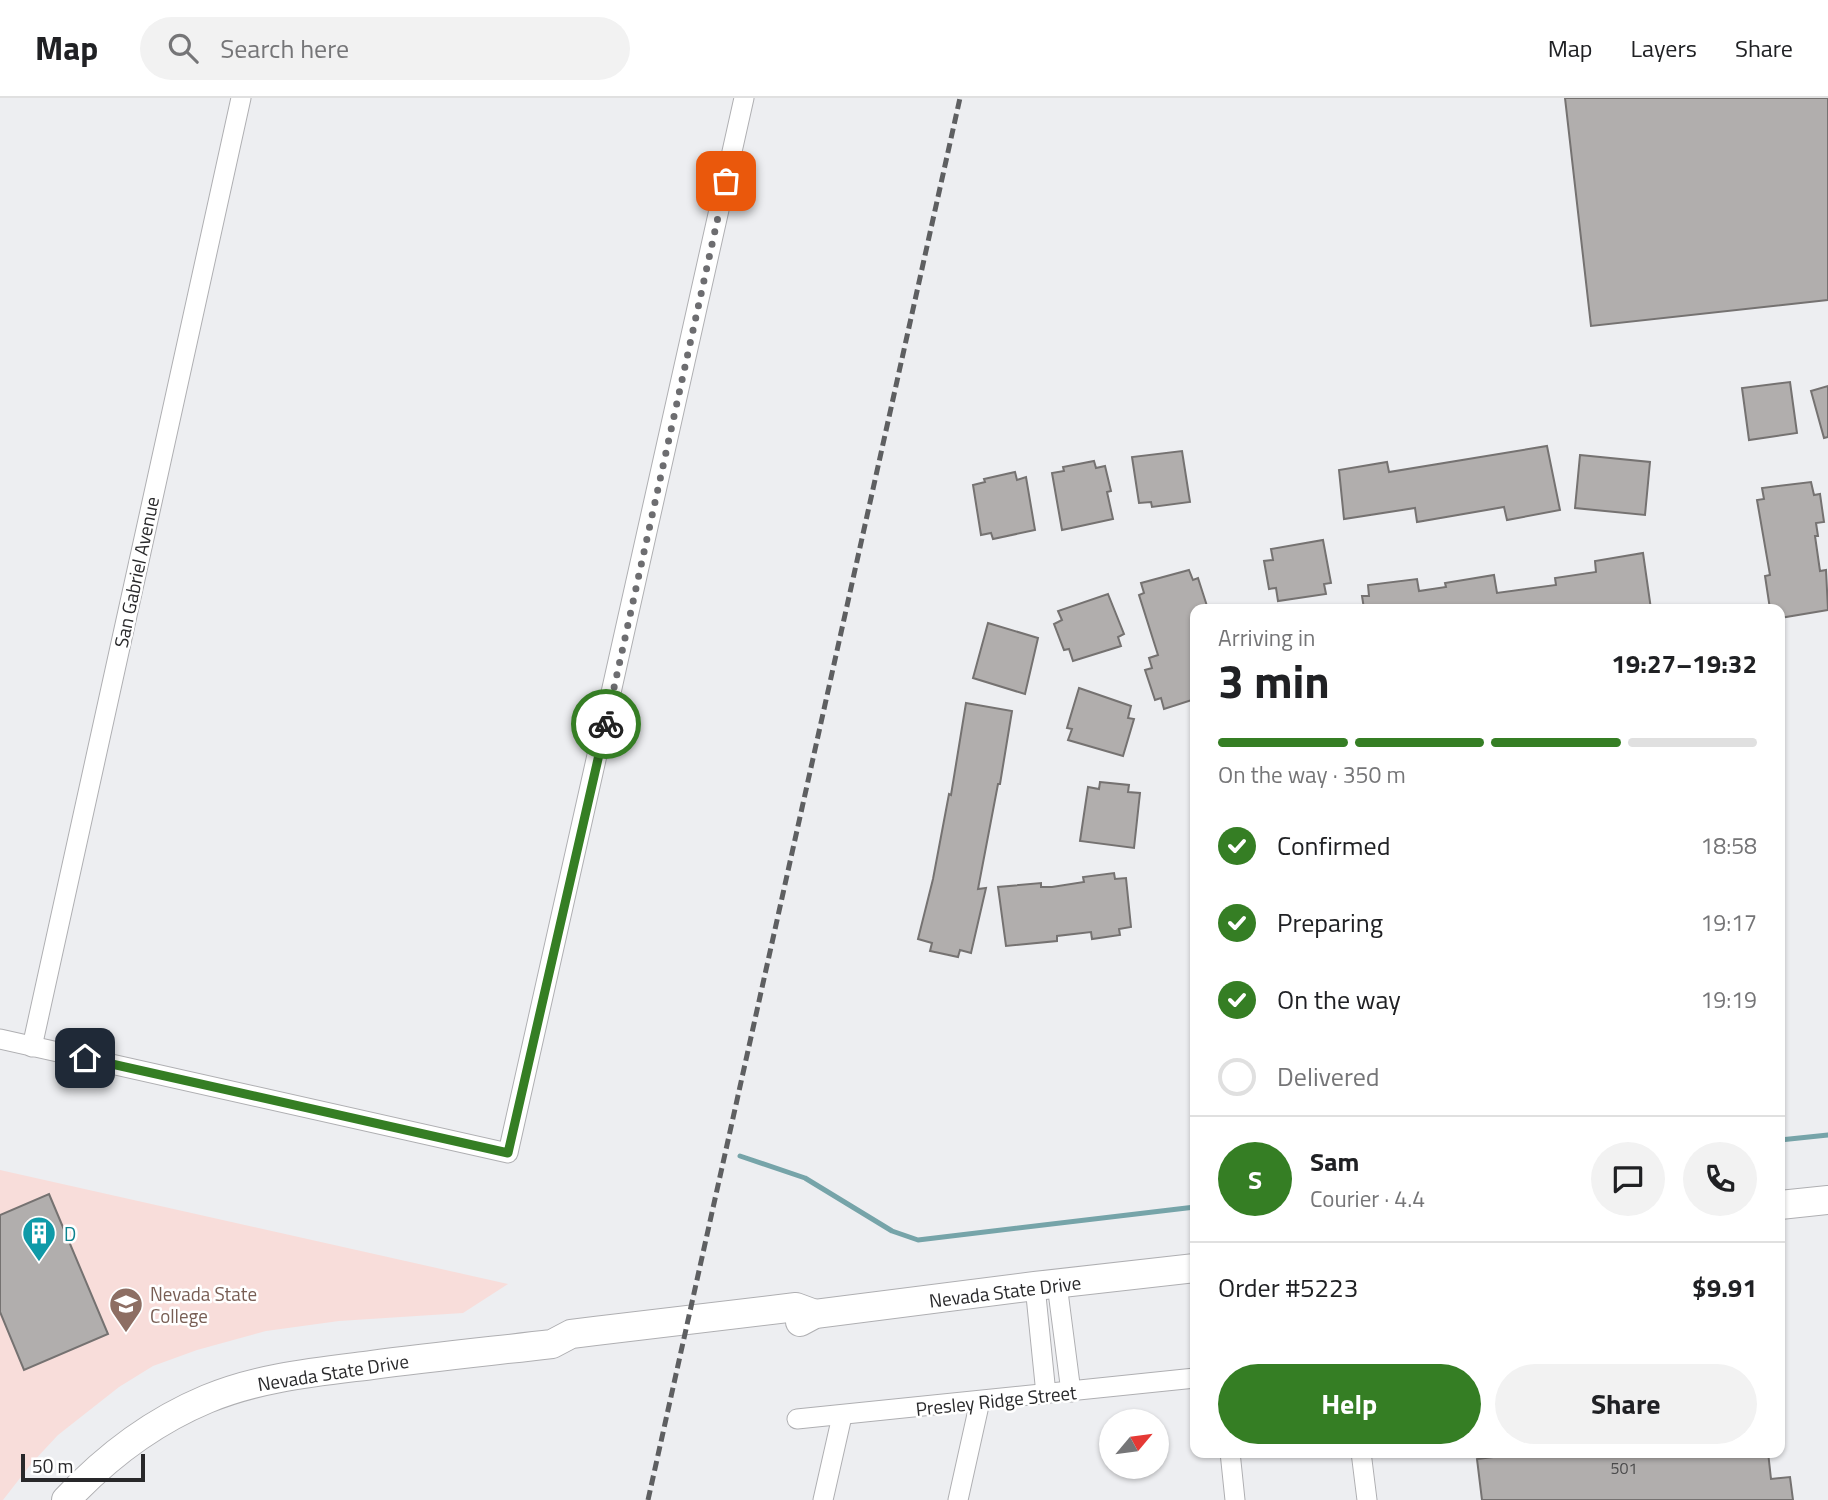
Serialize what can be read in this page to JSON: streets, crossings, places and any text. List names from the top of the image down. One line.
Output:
{"streets":{"street":["San Gabriel Avenue","Nevada State Drive","Presley Ridge Street"]},"places":{"building":["D"],"school or university":["Nevada State College"]},"house_numbers":["501"],"scale_bar":"50 m","north":"top right","page":{"header":"Map","search":"Search here","nav":["Map","Layers","Share"],"heading":["3 min","Arriving in","19:27–19:32"],"panel":["Sam","Courier · 4.4","Order #5223","$9.91"],"bar":"On the way · 350 m","list":[["Confirmed","18:58"],["Preparing","19:17"],["On the way","19:19"],"Delivered"],"round":"S","buttons":["Help","Share"],"scale":"50 m"}}
